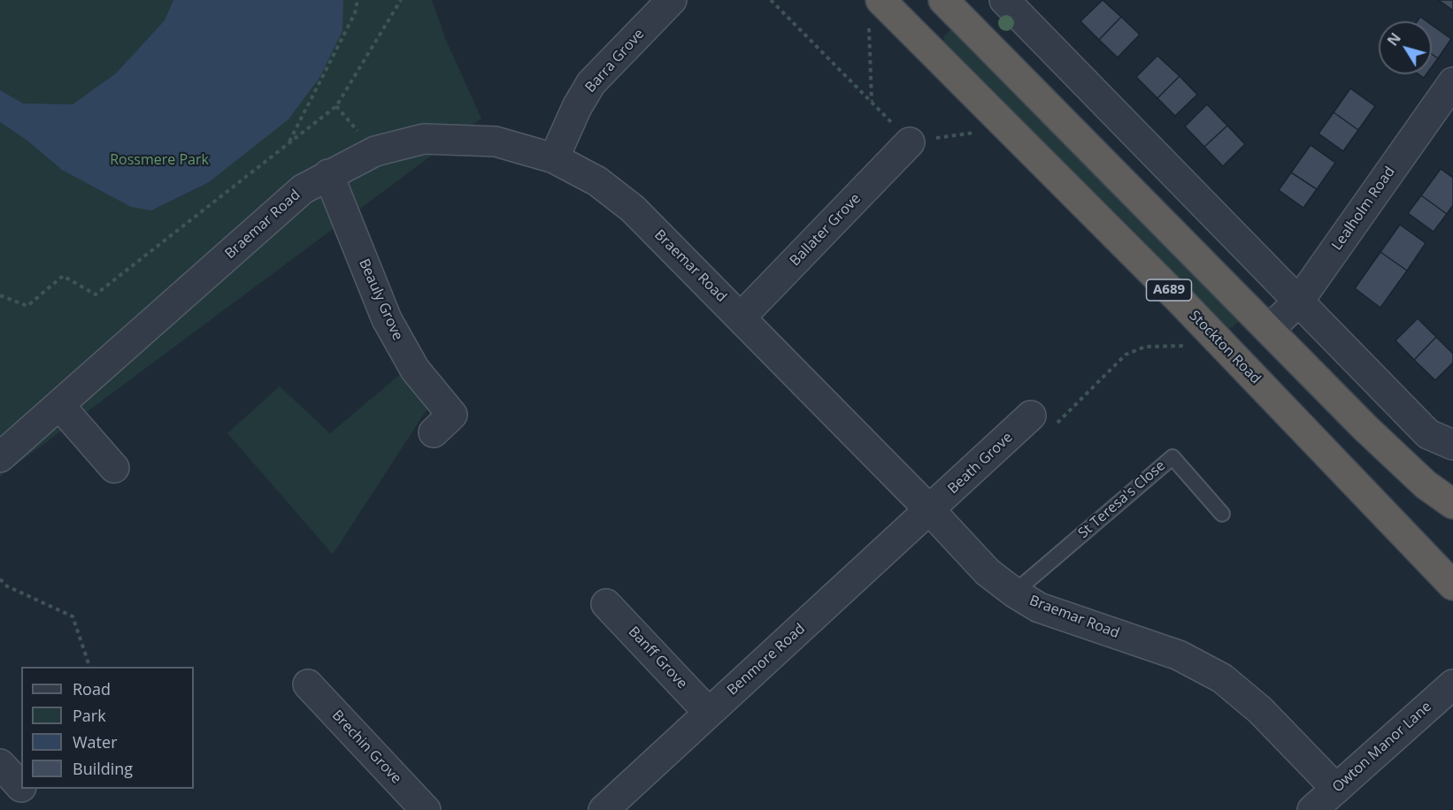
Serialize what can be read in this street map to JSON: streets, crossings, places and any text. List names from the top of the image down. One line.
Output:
{"streets":{"highway":["A689","Stockton Road"],"street":["Barra Grove","Lealholm Road","Braemar Road","Ballater Grove","Beauly Grove","Beath Grove","Banff Grove","Benmore Road","Brechin Grove","Owton Manor Lane"],"lane":["St Teresa's Close"]},"crossings":[["Barra Grove","Braemar Road"],["Lealholm Road","A689"],["Braemar Road","Ballater Grove"],["Braemar Road","Beauly Grove"],["Braemar Road","Beath Grove"],["Braemar Road","St Teresa's Close"],["Braemar Road","Benmore Road"],["Braemar Road","Owton Manor Lane"],["Beath Grove","Benmore Road"],["Banff Grove","Benmore Road"]],"parks":["Rossmere Park"],"legend":["Road","Park","Water","Building"],"north":"top left"}
